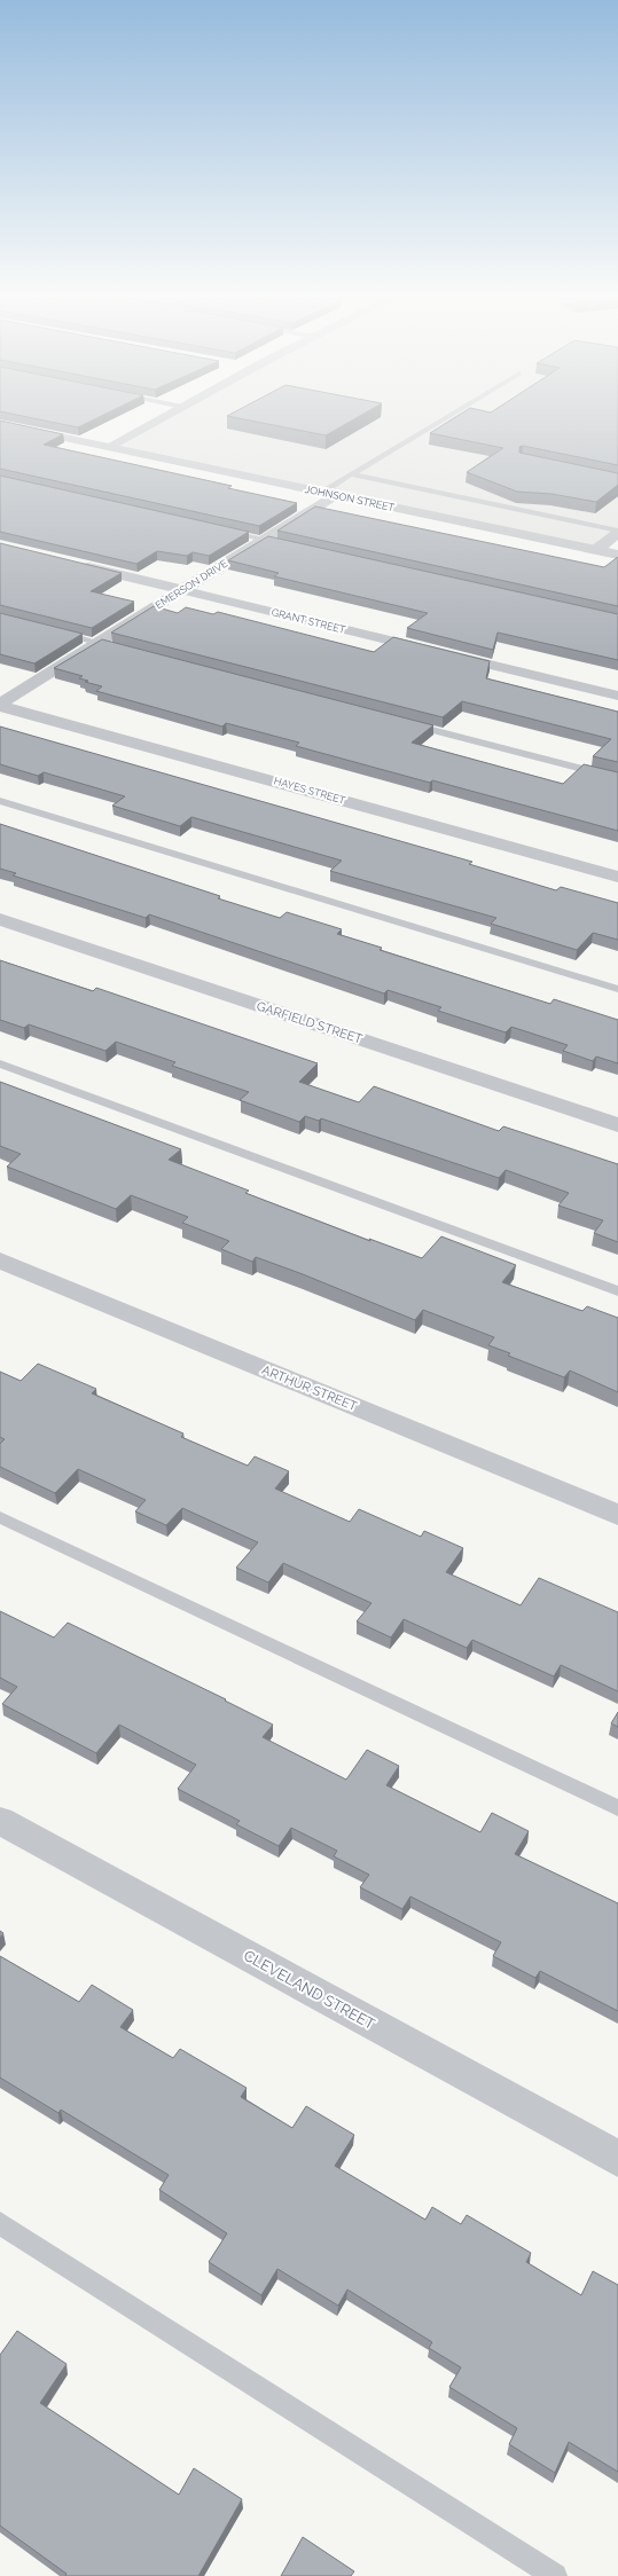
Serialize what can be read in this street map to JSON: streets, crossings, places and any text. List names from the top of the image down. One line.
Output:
{"streets":{"street":["JOHNSON STREET","EMERSON DRIVE","GRANT STREET","HAYES STREET","GARFIELD STREET","ARTHUR STREET","CLEVELAND STREET"]},"crossings":[["JOHNSON STREET","EMERSON DRIVE"],["EMERSON DRIVE","GRANT STREET"],["EMERSON DRIVE","HAYES STREET"]]}
